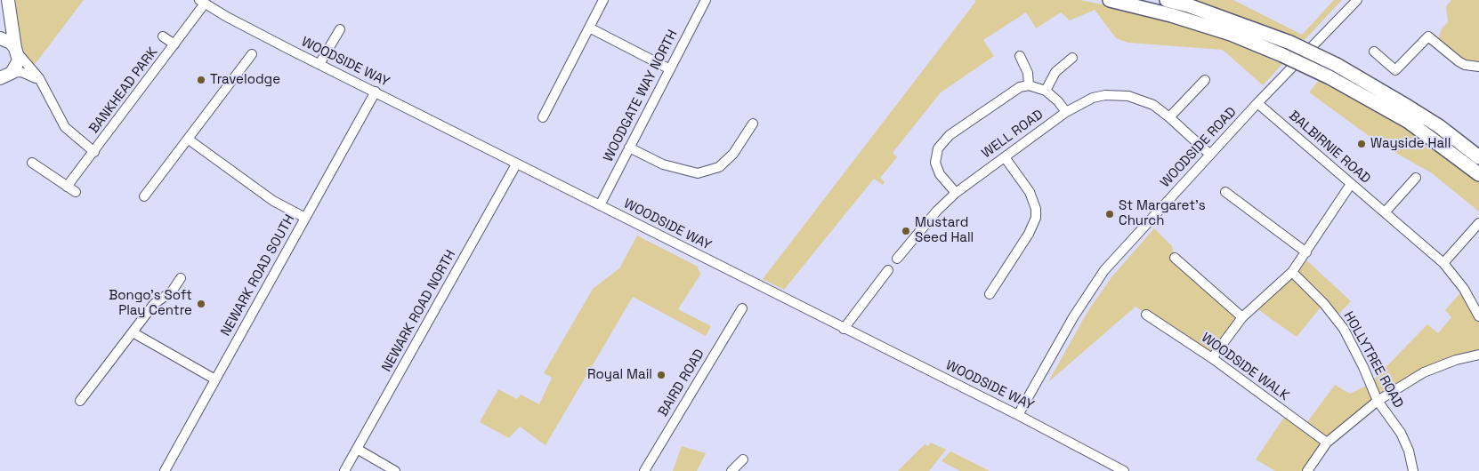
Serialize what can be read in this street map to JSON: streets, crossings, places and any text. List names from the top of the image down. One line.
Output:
{"streets":{"street":["WOODSIDE WAY","BANKHEAD PARK","WOODGATE WAY NORTH","WELL ROAD","WOODSIDE ROAD","BALBIRNIE ROAD","NEWARK ROAD SOUTH","NEWARK ROAD NORTH","HOLLYTREE ROAD","WOODSIDE WALK","BAIRD ROAD"]},"crossings":[["WOODSIDE WAY","BANKHEAD PARK"],["WOODSIDE WAY","WOODGATE WAY NORTH"],["WOODSIDE WAY","WOODSIDE ROAD"],["WOODSIDE WAY","NEWARK ROAD SOUTH"],["WOODSIDE WAY","NEWARK ROAD NORTH"],["WELL ROAD","WOODSIDE ROAD"],["WOODSIDE ROAD","BALBIRNIE ROAD"]],"places":["Travelodge","Wayside Hall","St Margaret's Church","Mustard Seed Hall","Bongo's Soft Play Centre","Royal Mail"]}
